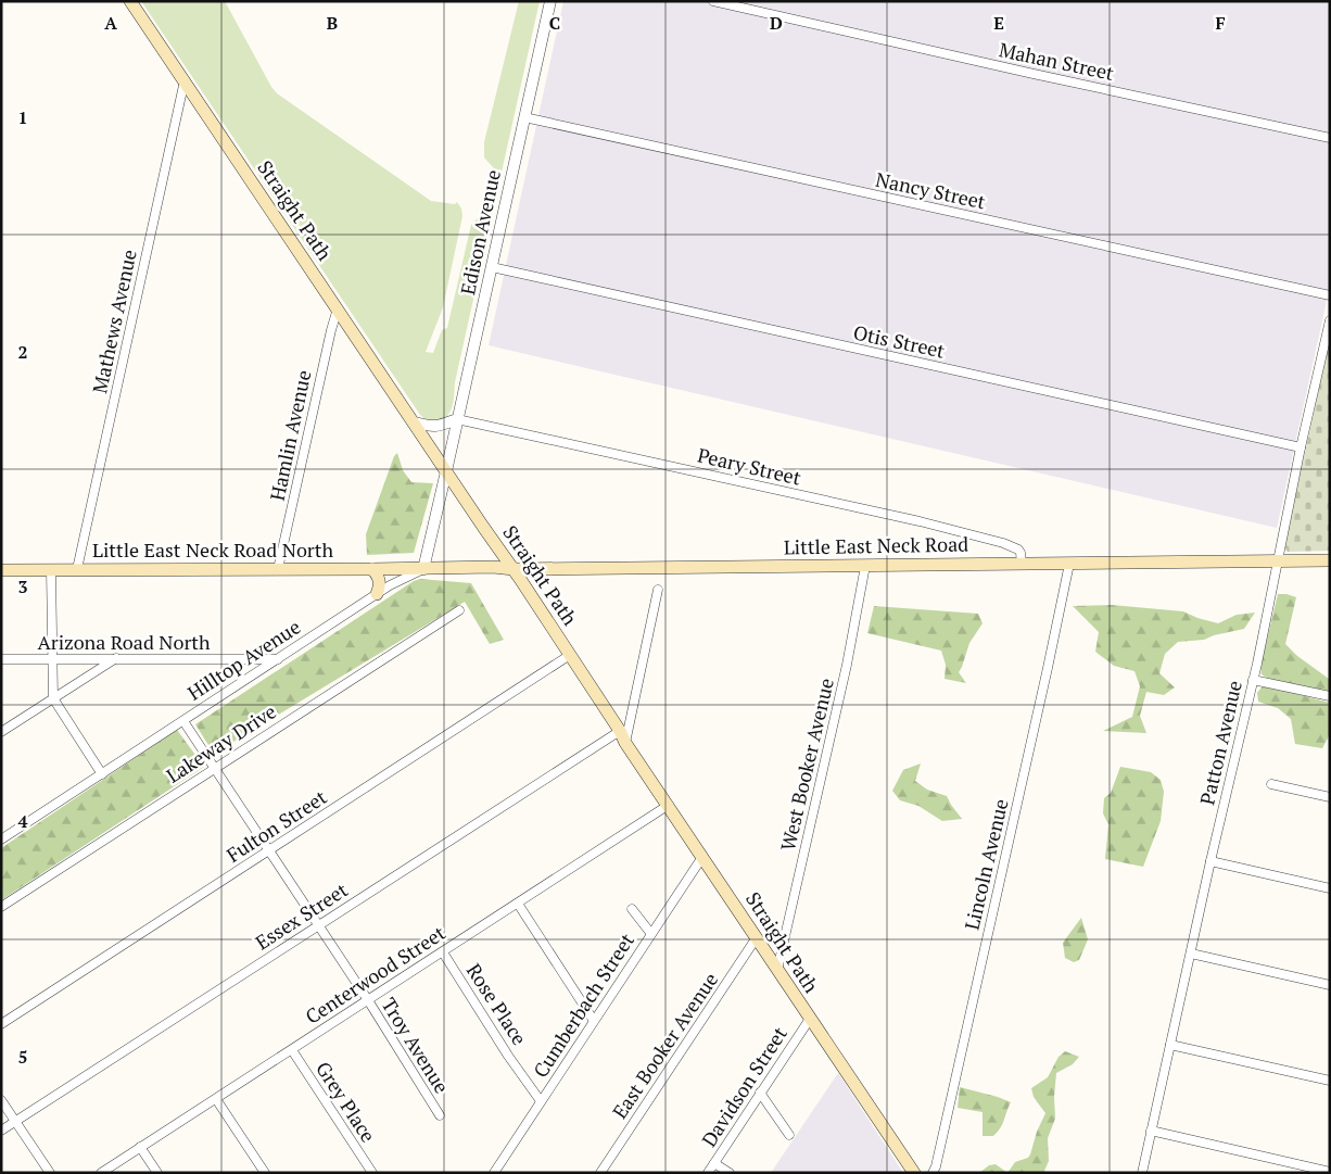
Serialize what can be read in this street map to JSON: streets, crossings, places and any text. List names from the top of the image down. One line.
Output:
{"streets":{"main road":["Straight Path","Little East Neck Road","Little East Neck Road North"],"street":["Mahan Street","Nancy Street","Edison Avenue","Mathews Avenue","Otis Street","Hamlin Avenue","Peary Street","Arizona Road North","Hilltop Avenue","Patton Avenue","Lakeway Drive","West Booker Avenue","Fulton Street","Lincoln Avenue","Essex Street","Centerwood Street","Rose Place","Cumberbach Street","Troy Avenue","East Booker Avenue","Davidson Street","Grey Place"]},"crossings":[["Nancy Street","Edison Avenue"],["Straight Path","Edison Avenue"],["Straight Path","Mathews Avenue"],["Straight Path","Hamlin Avenue"],["Straight Path","Little East Neck Road"],["Straight Path","West Booker Avenue"],["Straight Path","Fulton Street"],["Straight Path","Essex Street"],["Straight Path","Centerwood Street"],["Straight Path","Cumberbach Street"],["Straight Path","East Booker Avenue"],["Straight Path","Davidson Street"],["Edison Avenue","Otis Street"],["Edison Avenue","Peary Street"],["Mathews Avenue","Little East Neck Road North"],["Otis Street","Patton Avenue"],["Hamlin Avenue","Little East Neck Road North"],["Peary Street","Little East Neck Road"],["Little East Neck Road","Little East Neck Road North"],["Little East Neck Road","Hilltop Avenue"],["Little East Neck Road","Patton Avenue"],["Little East Neck Road","West Booker Avenue"],["Little East Neck Road","Lincoln Avenue"],["Little East Neck Road North","Hilltop Avenue"],["Arizona Road North","Hilltop Avenue"],["Hilltop Avenue","Troy Avenue"],["Lakeway Drive","Troy Avenue"],["Fulton Street","Troy Avenue"],["Essex Street","Troy Avenue"],["Centerwood Street","Rose Place"],["Centerwood Street","Troy Avenue"],["Centerwood Street","Grey Place"],["Rose Place","Cumberbach Street"]],"grid":{"columns":["A","B","C","D","E","F"],"rows":["1","2","3","4","5"]}}
